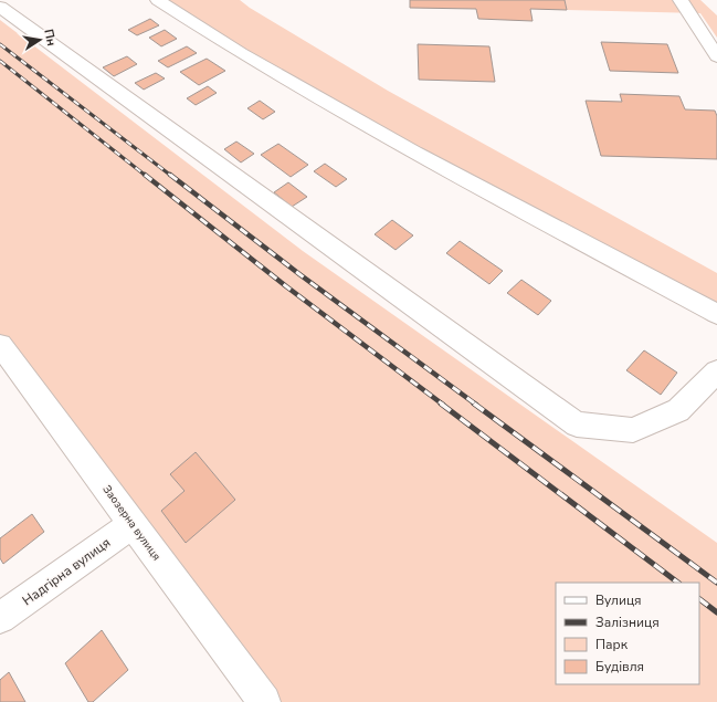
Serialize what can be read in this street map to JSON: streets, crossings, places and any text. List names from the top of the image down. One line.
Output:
{"streets":{"street":["Заозерна вулиця","Надгірна вулиця"]},"crossings":[["Заозерна вулиця","Надгірна вулиця"]],"legend":["Вулиця","Залізниця","Парк","Будівля"],"north":"right"}
